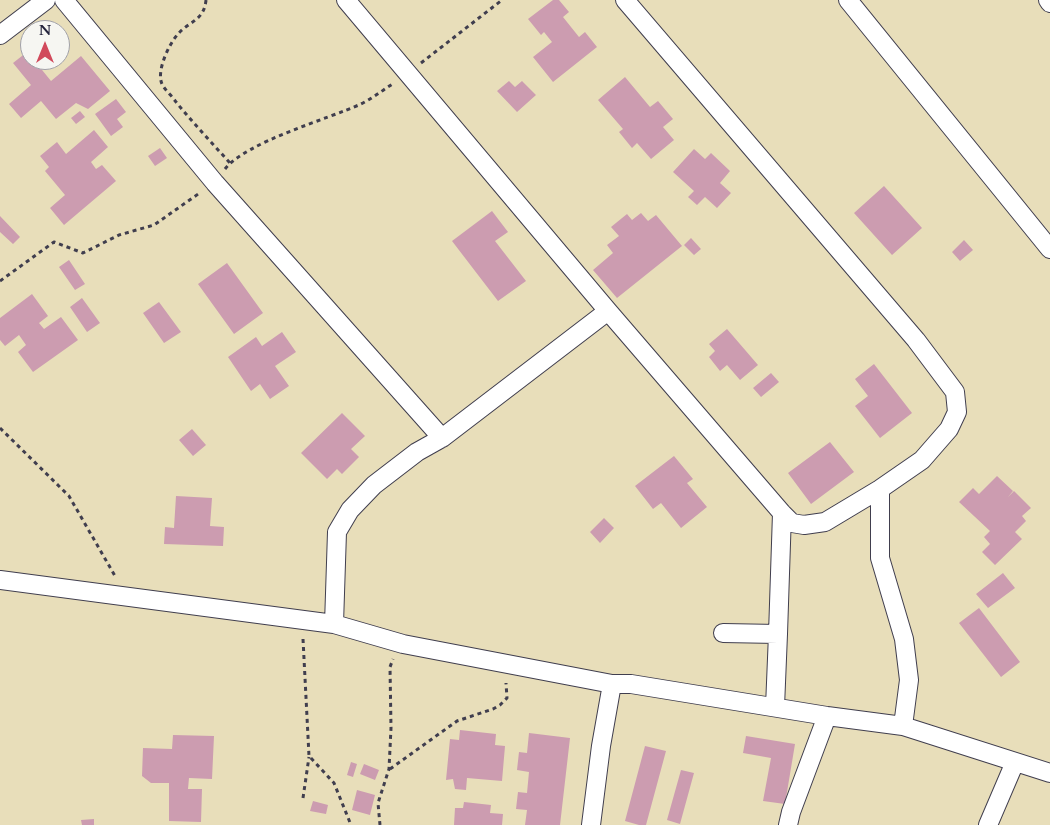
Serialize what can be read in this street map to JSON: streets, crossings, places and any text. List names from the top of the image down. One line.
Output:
{"north":"top"}
